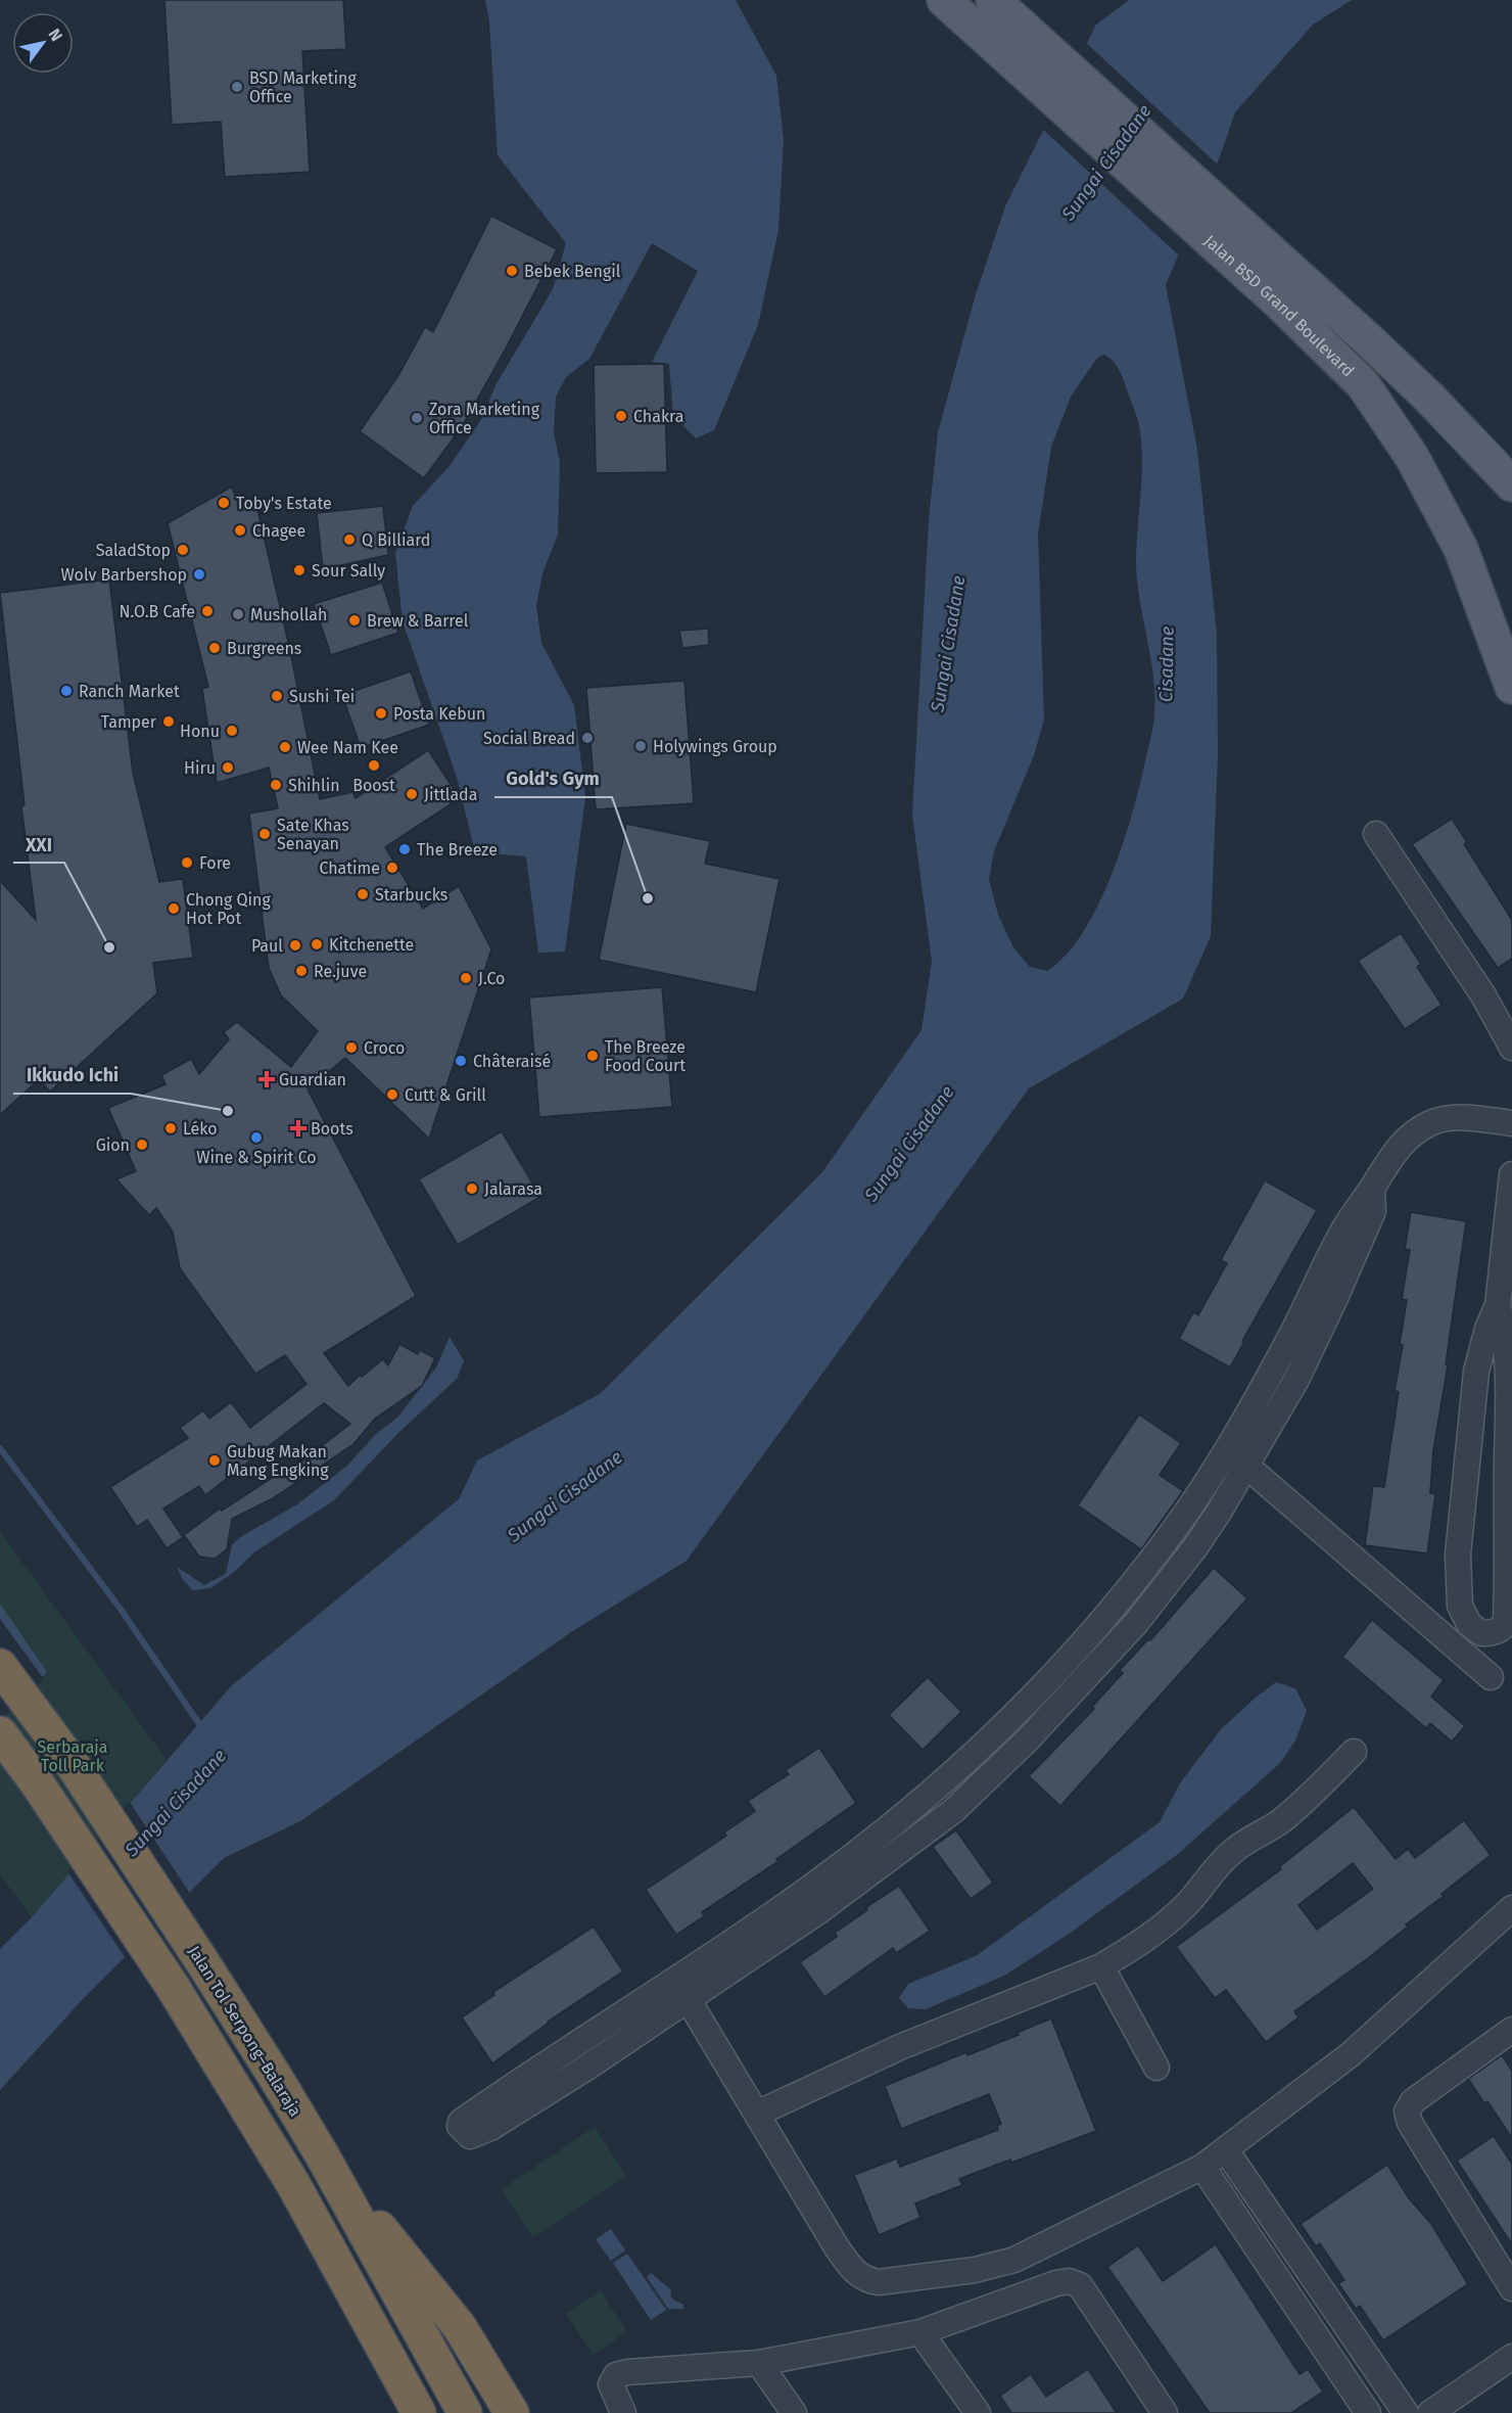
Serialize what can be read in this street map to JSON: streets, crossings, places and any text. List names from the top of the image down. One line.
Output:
{"streets":{"highway":["Jalan Tol Serpong–Balaraja"],"main road":["Jalan BSD Grand Boulevard"]},"water":["Sungai Cisadane","Cisadane"],"parks":["Serbaraja Toll Park"],"places":{"other":["BSD Marketing Office","Bebek Bengil","Chakra","Zora Marketing Office","Toby's Estate","Chagee","Q Billiard","SaladStop","Sour Sally","Wolv Barbershop","N.O.B Cafe","Mushollah","Brew & Barrel","Burgreens","Ranch Market","Sushi Tei","Posta Kebun","Tamper","Honu","Social Bread","Holywings Group","Wee Nam Kee","Boost","Hiru","Shihlin","Jittlada","Sate Khas Senayan","The Breeze","Fore","Chatime","Starbucks","Gold's Gym","Chong Qing Hot Pot","Kitchenette","Paul","XXI","Re.juve","J.Co","Croco","The Breeze Food Court","Châteraisé","Cutt & Grill","Ikkudo Ichi","Léko","Wine & Spirit Co","Gion","Jalarasa","Gubug Makan Mang Engking"],"health":["Guardian","Boots"]},"north":"top right"}
